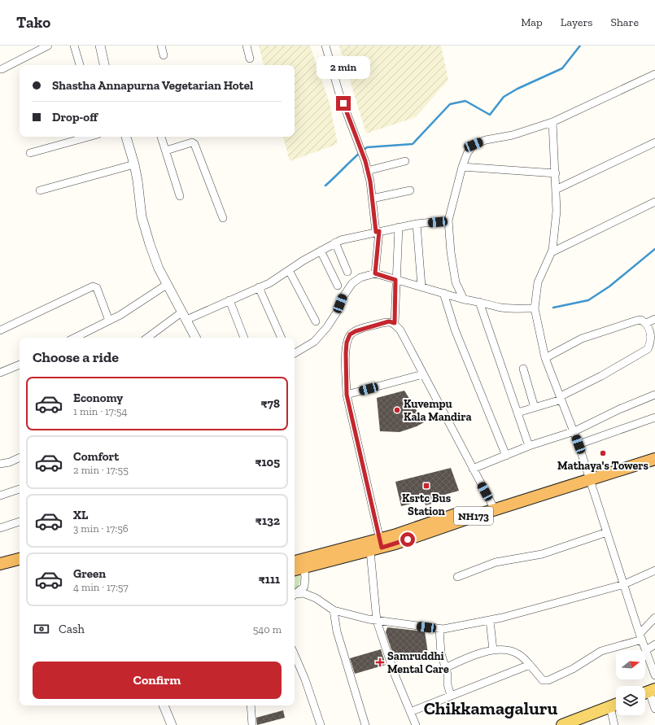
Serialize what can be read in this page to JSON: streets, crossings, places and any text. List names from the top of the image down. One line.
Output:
{"streets":{"highway":["NH173"]},"districts":["Chikkamagaluru"],"places":{"other":["Kuvempu Kala Mandira","Mathaya's Towers"],"transit":["Ksrtc Bus Station"],"health":["Samruddhi Mental Care"]},"north":"right","page":{"header":"Tako","nav":["Map","Layers","Share"],"bubble":"2 min","banner":["Shastha Annapurna Vegetarian Hotel","Drop-off"],"heading":"Choose a ride","list":[{"name":"Economy","note":"1 min · 17:54","value":"₹78"},{"name":"Comfort","note":"2 min · 17:55","value":"₹105"},{"name":"XL","note":"3 min · 17:56","value":"₹132"},{"name":"Green","note":"4 min · 17:57","value":"₹111"}],"pay":["Cash","540 m"],"buttons":"Confirm"}}
